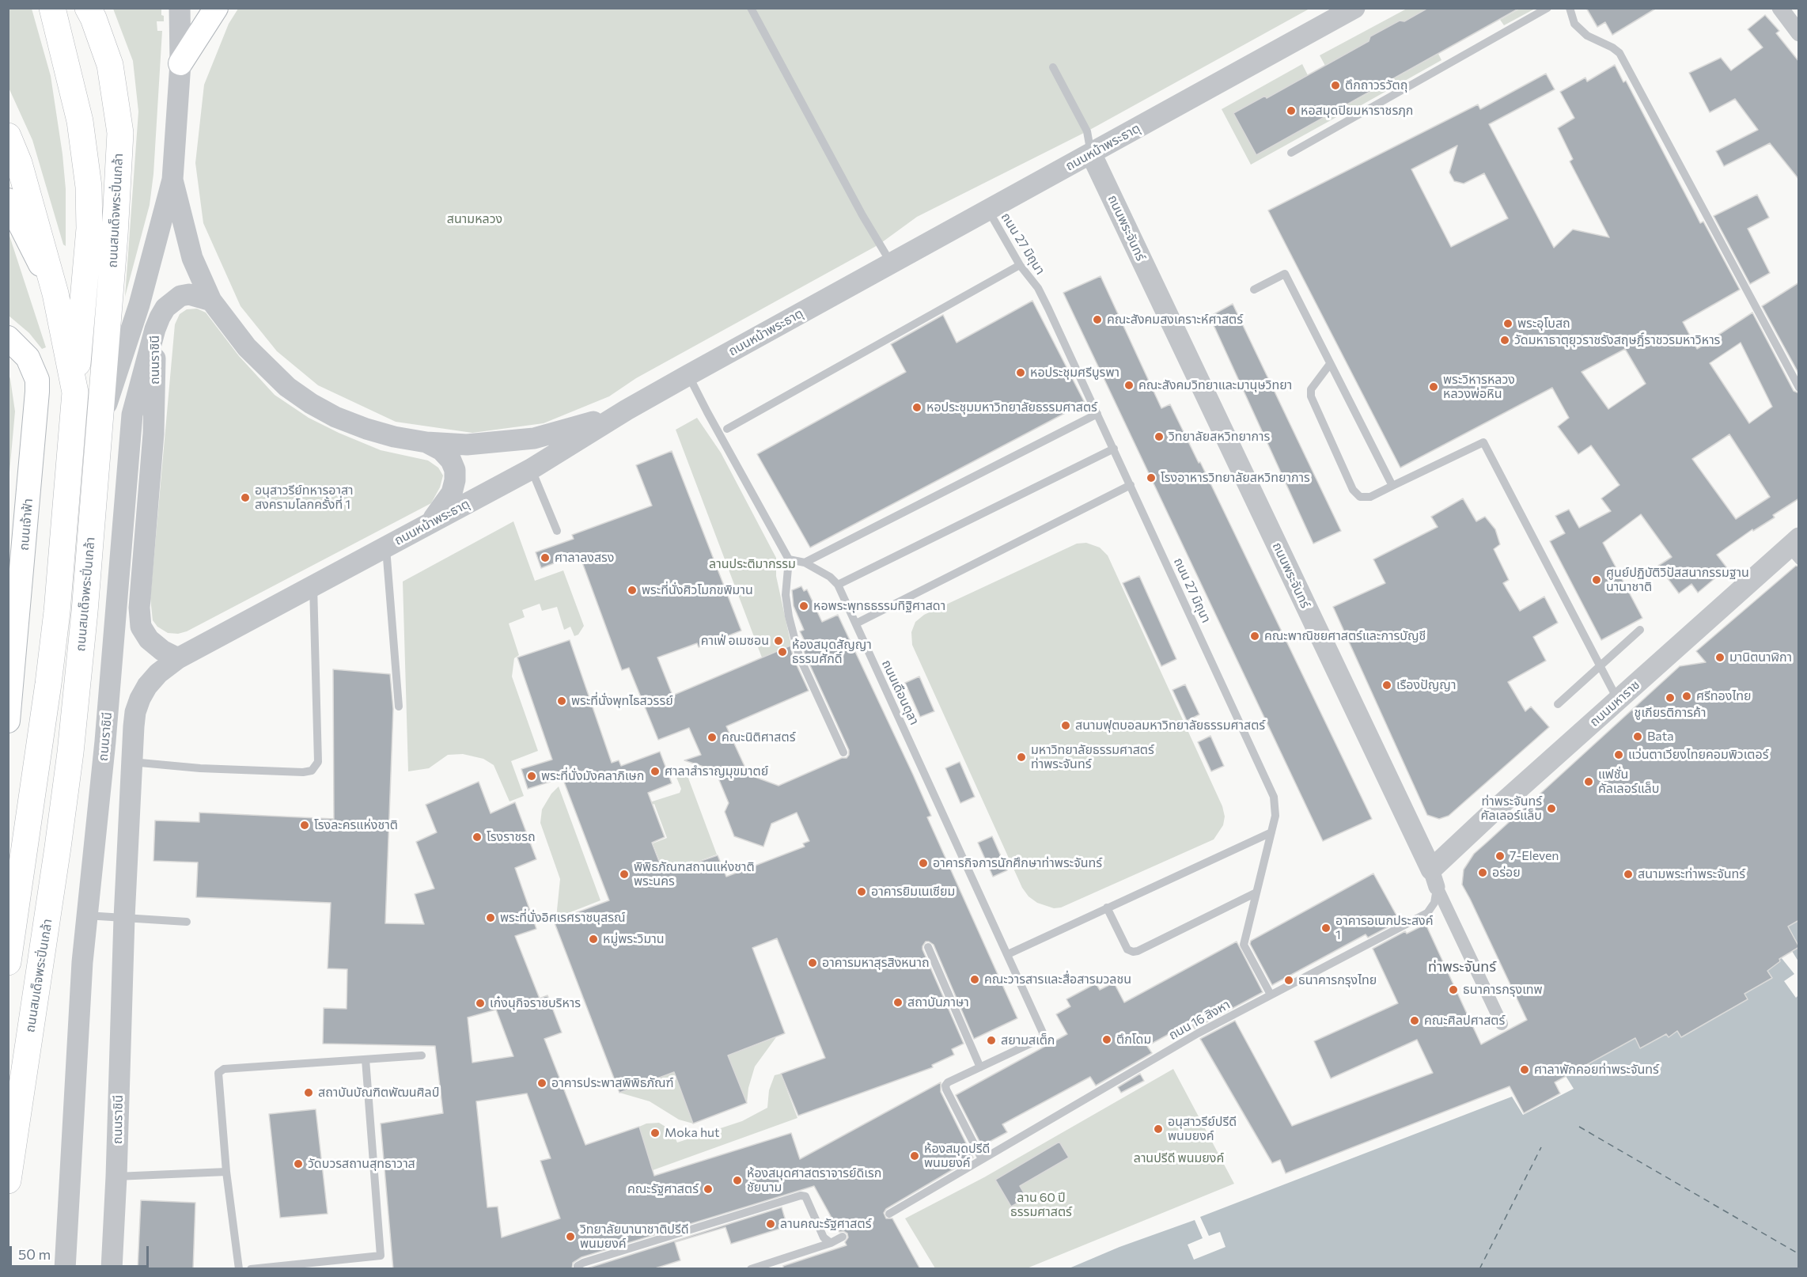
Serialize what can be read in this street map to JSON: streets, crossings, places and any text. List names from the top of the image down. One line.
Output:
{"streets":{"main road":["ถนนสมเด็จพระปิ่นเกล้า","ถนนเจ้าฟ้า"],"street":["ถนนหน้าพระธาตุ","ถนนพระจันทร์","ถนนราชินี","ถนนมหาราช"],"lane":["ถนน 27 มิถุนา","ถนนเดือนตุลา","ถนน 16 สิงหา"]},"crossings":[["ถนนหน้าพระธาตุ","ถนนพระจันทร์"],["ถนนหน้าพระธาตุ","ถนน 27 มิถุนา"],["ถนนหน้าพระธาตุ","ถนนราชินี"],["ถนนสมเด็จพระปิ่นเกล้า","ถนนราชินี"],["ถนนพระจันทร์","ถนนมหาราช"],["ถนนพระจันทร์","ถนน 16 สิงหา"],["ถนน 27 มิถุนา","ถนน 16 สิงหา"],["ถนนมหาราช","ถนน 16 สิงหา"]],"districts":["ท่าพระจันทร์"],"parks":["สนามหลวง","ลานประติมากรรม","ลานปรีดี พนมยงค์","ลาน 60 ปี ธรรมศาสตร์"],"places":["ตึกถาวรวัตถุ","หอสมุดปิยมหาราชรฦก","คณะสังคมสงเคราะห์ศาสตร์","พระอุโบสถ","วัดมหาธาตุยุวราชรังสฤษฎิ์ราชวรมหาวิหาร","หอประชุมศรีบูรพา","คณะสังคมวิทยาและมานุษวิทยา","พระวิหารหลวง หลวงพ่อหิน","หอประชุมมหาวิทยาลัยธรรมศาสตร์","วิทยาลัยสหวิทยาการ","โรงอาหารวิทยาลัยสหวิทยาการ","อนุสาวรีย์ทหารอาสา สงครามโลกครั้งที่ 1","ศาลาลงสรง","ศูนย์ปฏิบัติวิปัสสนากรรมฐาน นานาชาติ","พระที่นั่งศิวโมกขพิมาน","หอพระพุทธธรรมทิฐิศาสดา","คณะพาณิชยศาสตร์และการบัญชี","คาเฟ่ อเมซอน","ห้องสมุดสัญญา ธรรมศักดิ์","มานิตนาฬิกา","เรืองปัญญา","ศรีทองไทย","ชูเกียรติการค้า","พระที่นั่งพุทไธสวรรย์","สนามฟุตบอลมหาวิทยาลัยธรรมศาสตร์","Bata","คณะนิติศาสตร์","แว่นตาเวียงไทยคอมพิวเตอร์","มหาวิทยาลัยธรรมศาสตร์ ท่าพระจันทร์","ศาลาสำราญมุขมาตย์","พระที่นั่งมังคลาภิเษก","แฟชั่น คัลเลอร์แล็บ","ท่าพระจันทร์ คัลเลอร์แล็บ","โรงละครแห่งชาติ","โรงราชรถ","7-Eleven","อาคารกิจการนักศึกษาท่าพระจันทร์","อร่อย","พิพิธภัณฑสถานแห่งชาติ พระนคร","สนามพระท่าพระจันทร์","อาคารยิมเนเซียม","พระที่นั่งอิศเรศราชนุสรณ์","อาคารอเนกประสงค์ 1","หมู่พระวิมาน","อาคารมหาสุรสิงหนาถ","คณะวารสารและสื่อสารมวลชน","ธนาคารกรุงไทย","ธนาคารกรุงเทพ","สถาบันภาษา","เก๋งนุกิจราชบริหาร","คณะศิลปศาสตร์","ตึกโดม","สยามสเต็ก","ศาลาพักคอยท่าพระจันทร์","อาคารประพาสพิพิธภัณฑ์","สถาบันบัณฑิตพัฒนศิลป์","อนุสาวรีย์ปรีดี พนมยงค์","Moka hut","ห้องสมุดปรีดี พนมยงค์","วัดบวรสถานสุทธาวาส","ห้องสมุดศาสตราจารย์ดิเรก ชัยนาม","คณะรัฐศาสตร์","ลานคณะรัฐศาสตร์","วิทยาลัยนานาชาติปรีดี พนมยงค์"],"scale_bar":"50 m"}
